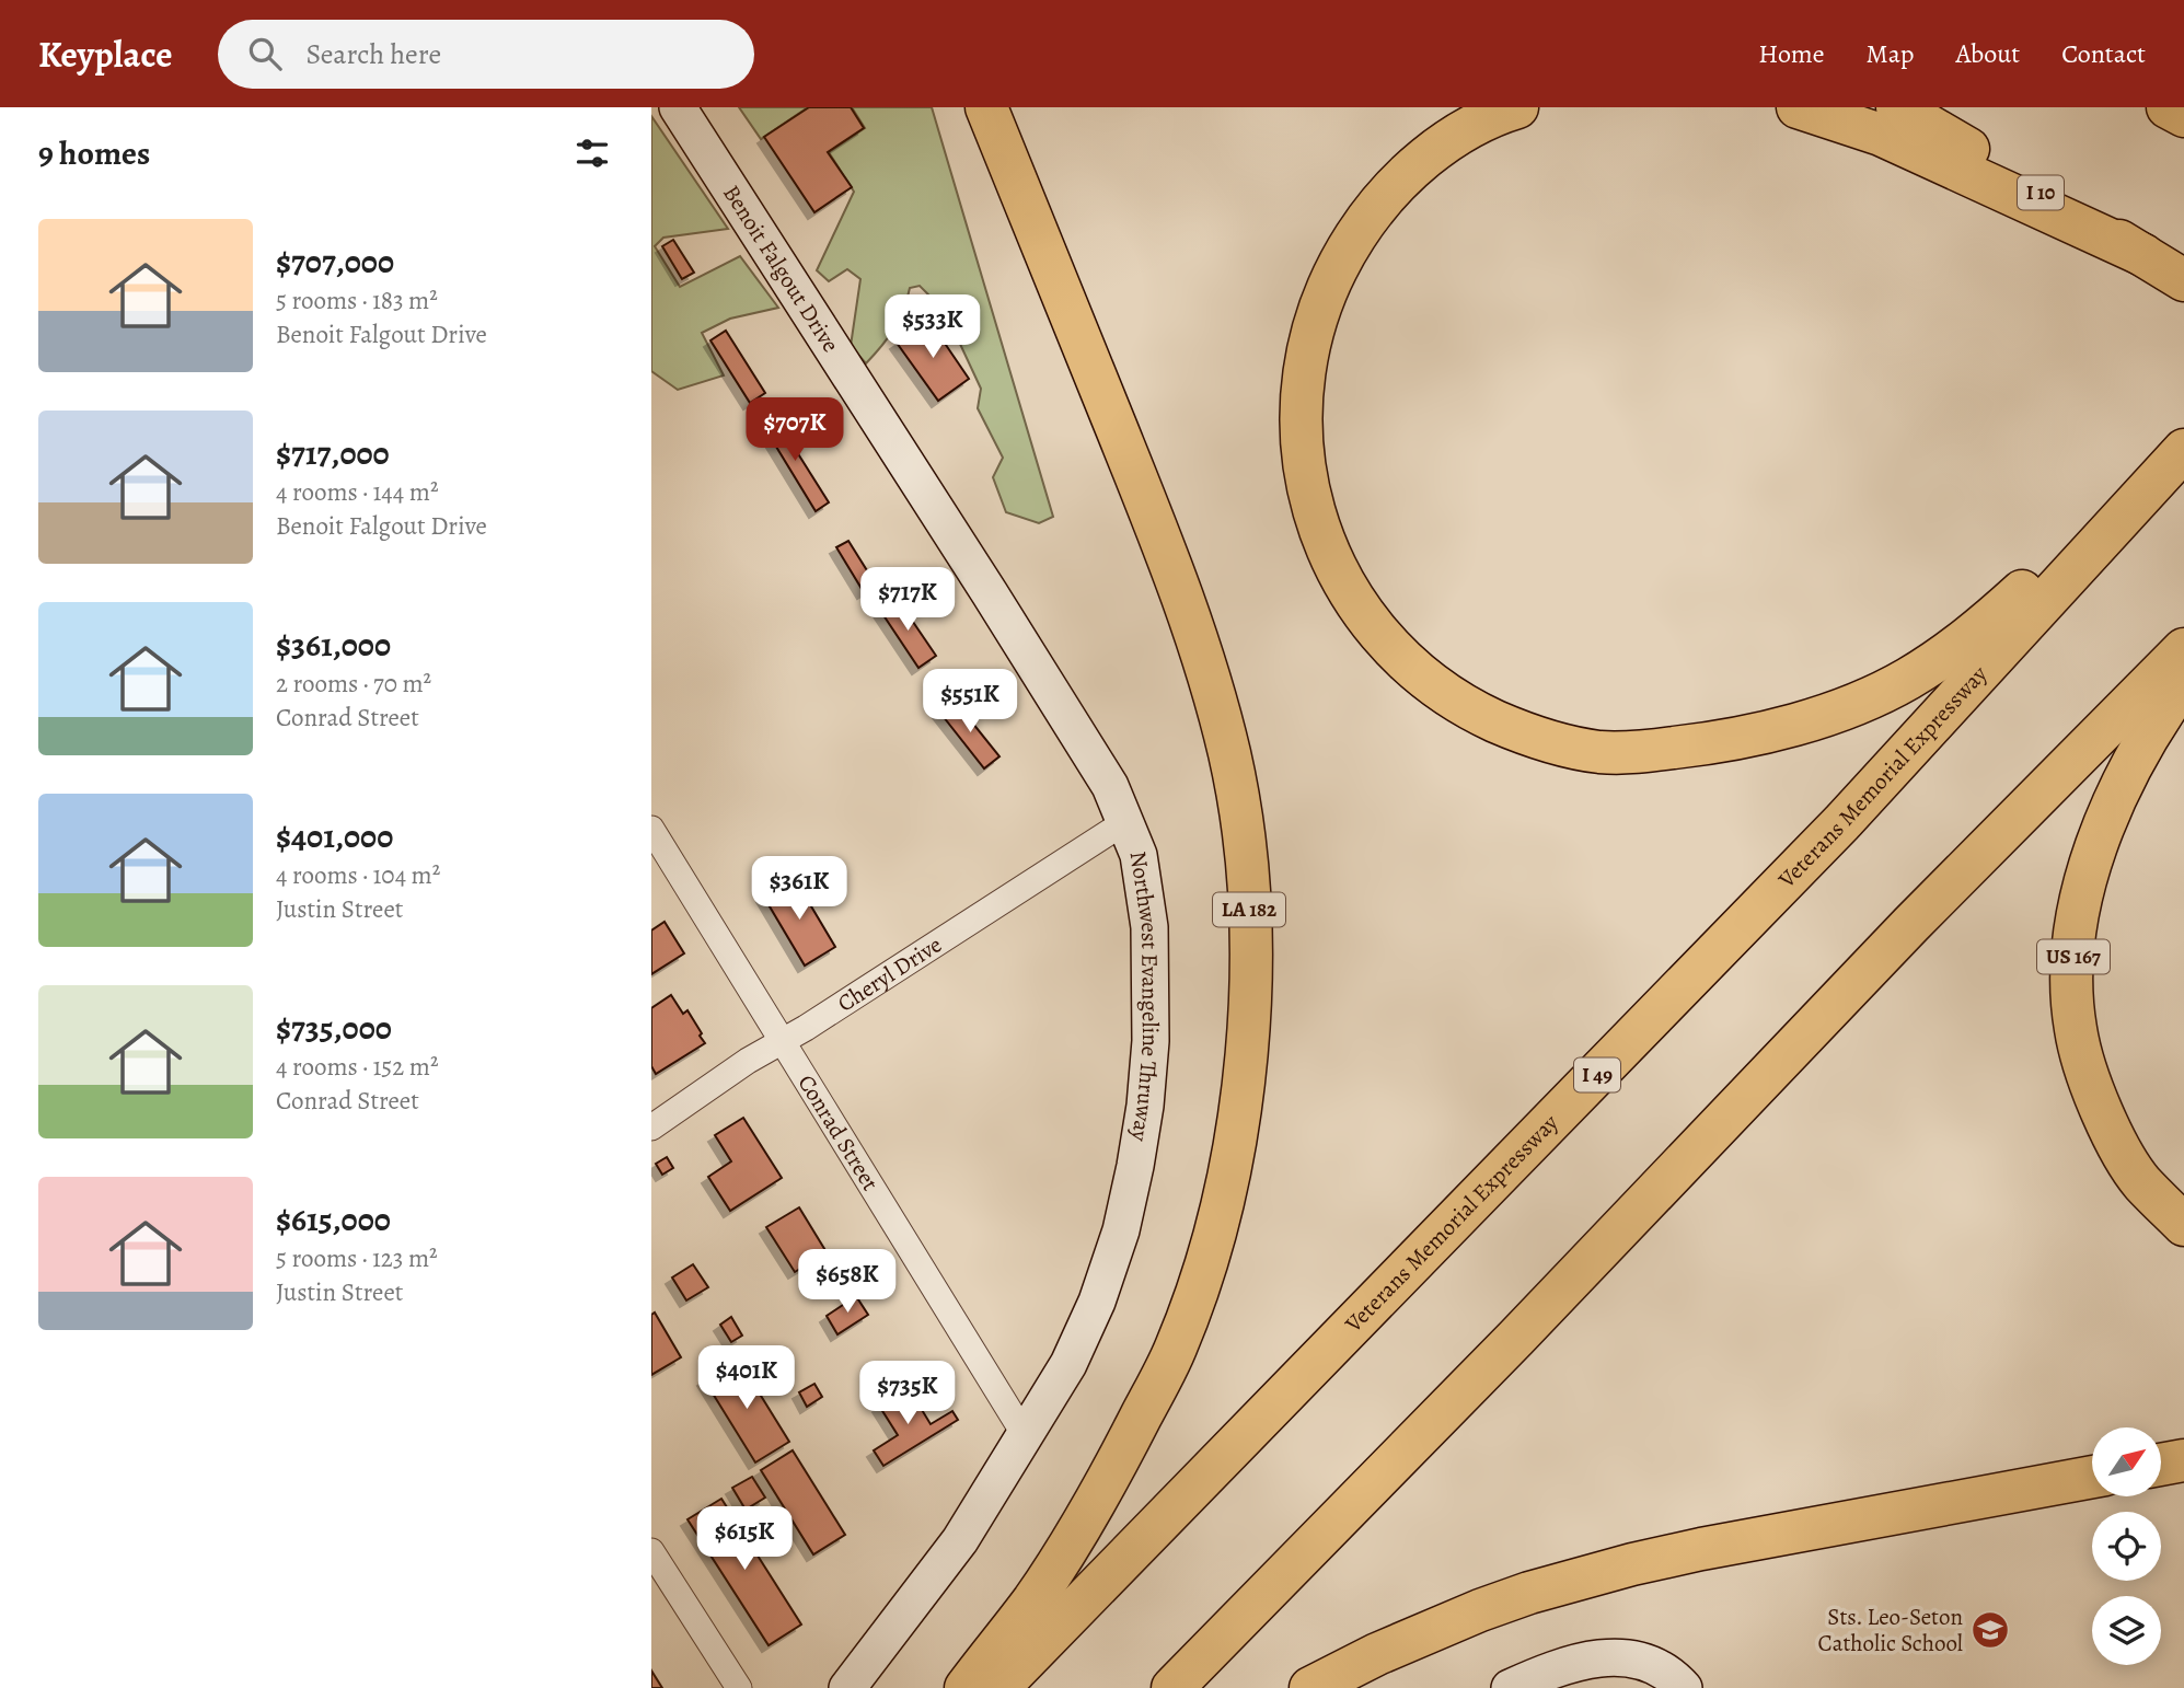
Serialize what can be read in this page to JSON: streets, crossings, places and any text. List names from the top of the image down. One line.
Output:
{"streets":{"highway":["I 10","Veterans Memorial Expressway","LA 182","US 167","I 49"],"street":["Benoit Falgout Drive","Cheryl Drive","Northwest Evangeline Thruway","Conrad Street"]},"crossings":[["Benoit Falgout Drive","Cheryl Drive"],["Benoit Falgout Drive","Northwest Evangeline Thruway"],["Cheryl Drive","Northwest Evangeline Thruway"],["Cheryl Drive","Conrad Street"],["Northwest Evangeline Thruway","Conrad Street"]],"places":{"school or university":["Sts. Leo-Seton Catholic School"]},"north":"top right","page":{"header":"Keyplace","search":"Search here","nav":["Home","Map","About","Contact"],"heading":"9 homes","list":[{"name":"$707,000","note":"5 rooms · 183 m² · Benoit Falgout Drive"},{"name":"$717,000","note":"4 rooms · 144 m² · Benoit Falgout Drive"},{"name":"$361,000","note":"2 rooms · 70 m² · Conrad Street"},{"name":"$401,000","note":"4 rooms · 104 m² · Justin Street"},{"name":"$735,000","note":"4 rooms · 152 m² · Conrad Street"},{"name":"$615,000","note":"5 rooms · 123 m² · Justin Street"}],"price":["$533K","$707K","$717K","$551K","$361K","$658K","$401K","$735K","$615K"]}}
